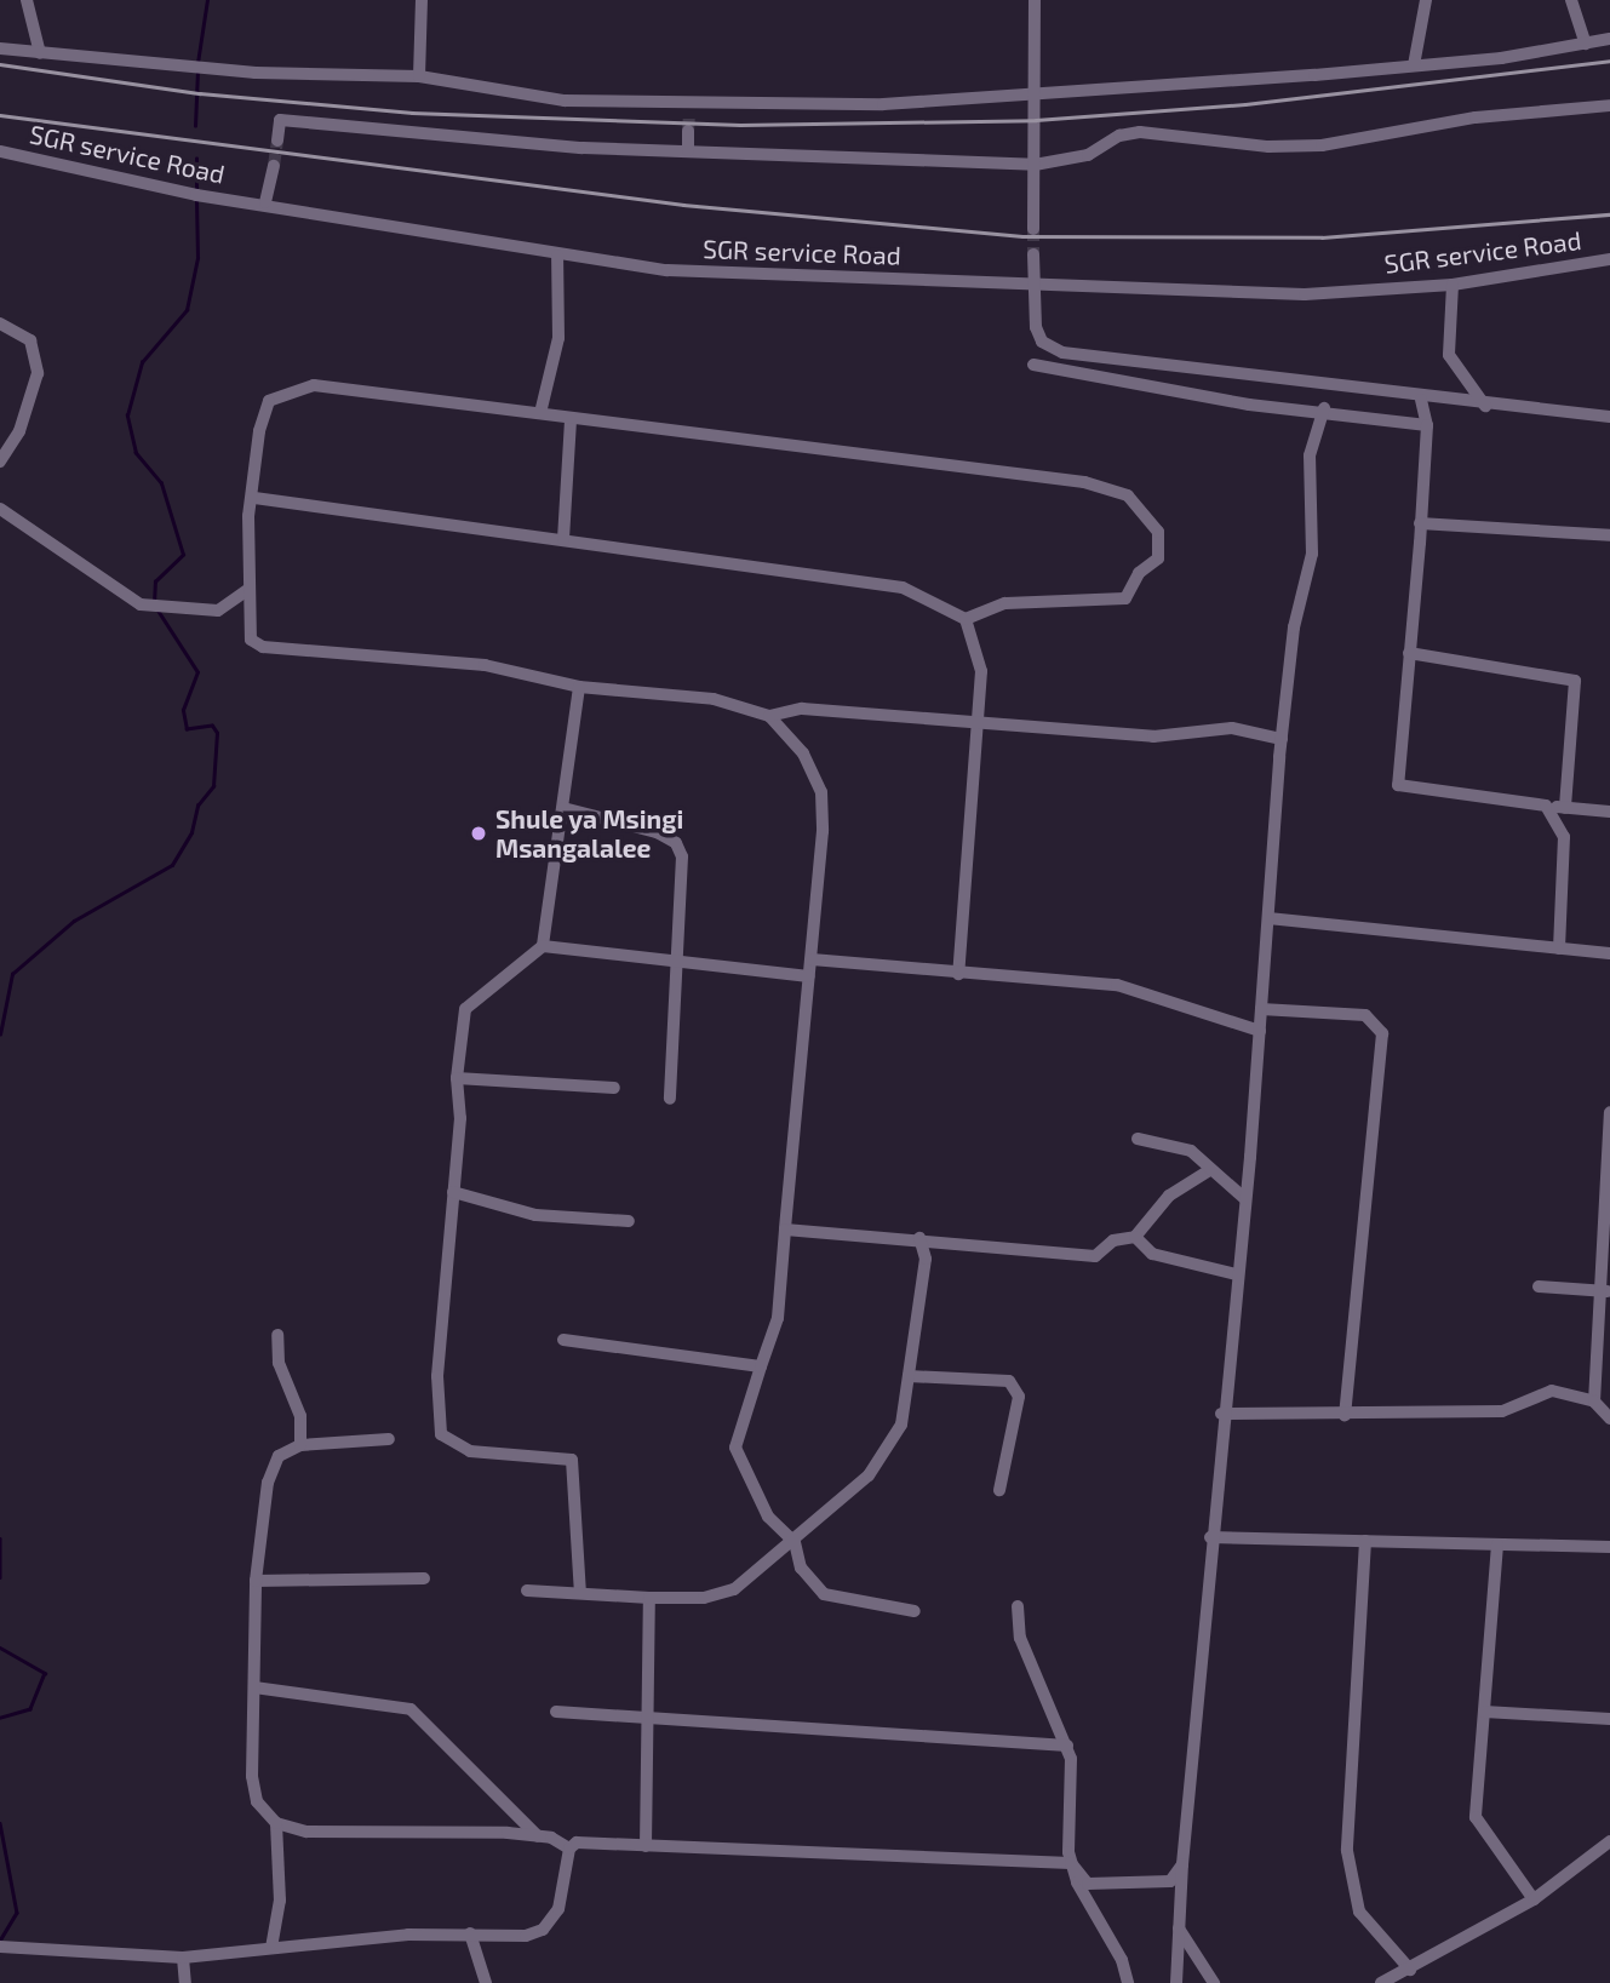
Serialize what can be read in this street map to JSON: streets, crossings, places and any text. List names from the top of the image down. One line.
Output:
{"streets":{"street":["SGR service Road"]},"places":["Shule ya Msingi Msangalalee"]}
